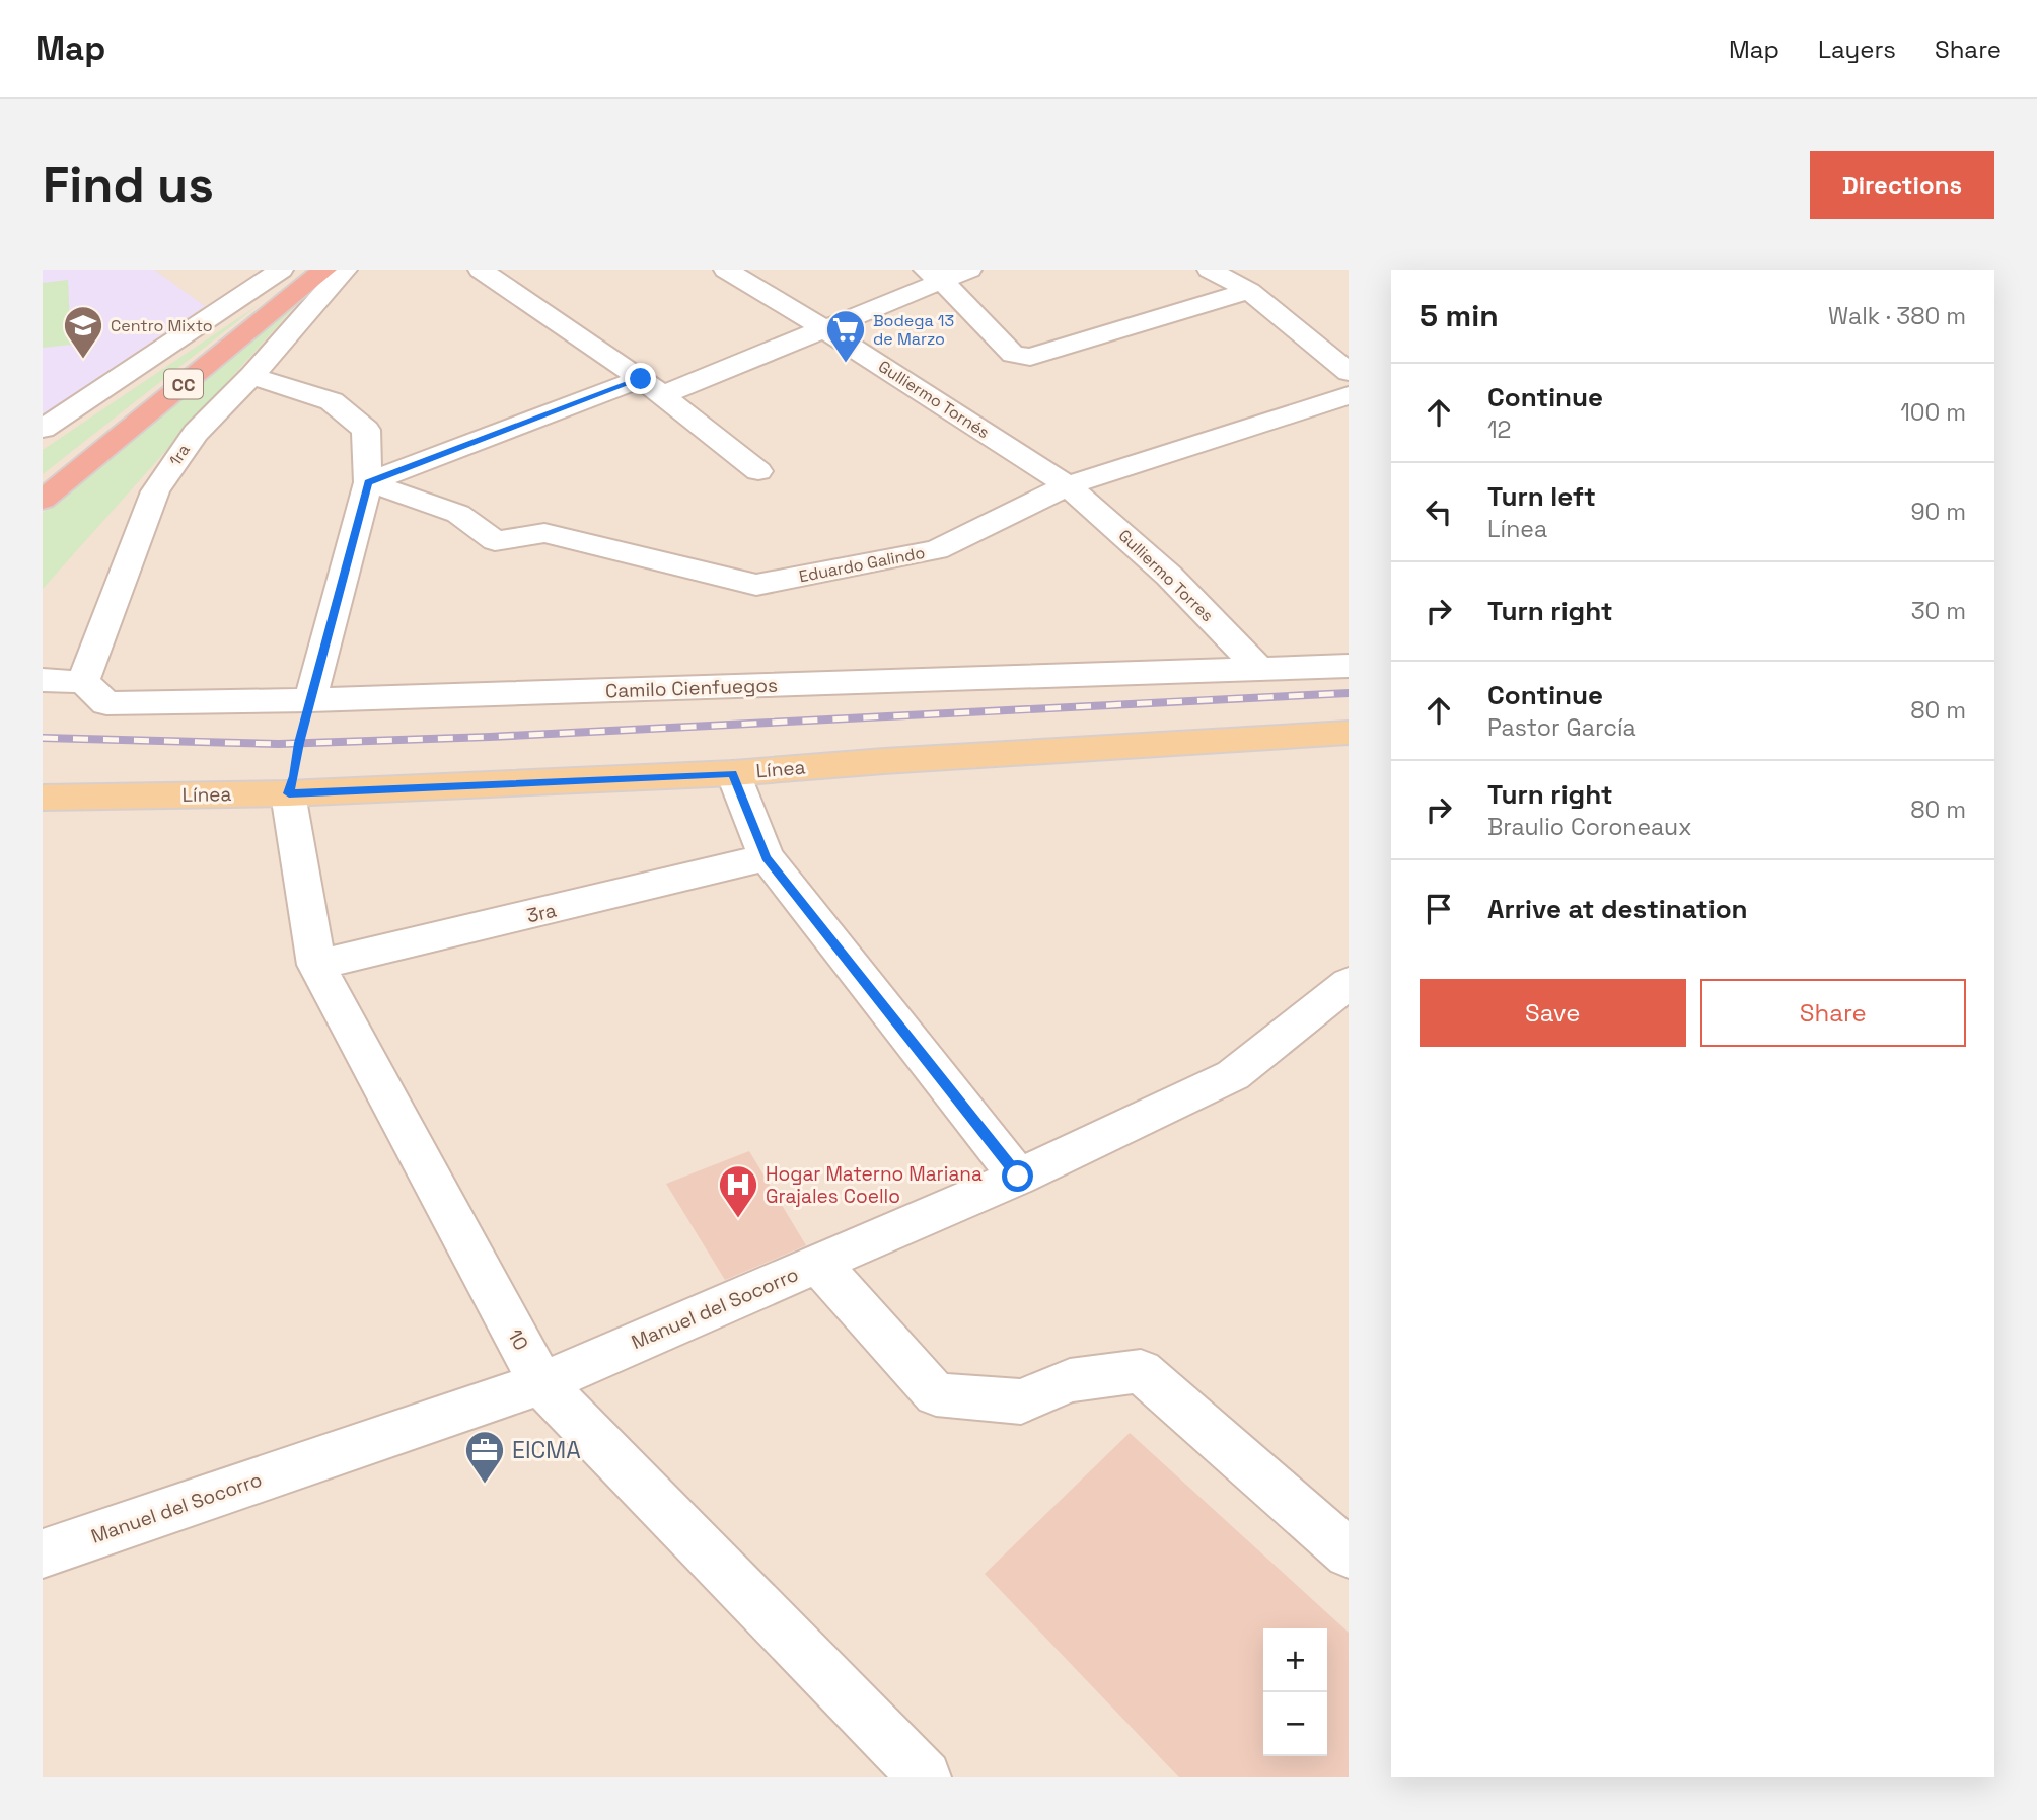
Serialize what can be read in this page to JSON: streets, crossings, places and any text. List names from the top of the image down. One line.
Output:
{"streets":{"highway":["CC"],"main road":["Línea"],"street":["Gulliermo Tornés","1ra","Eduardo Galindo","Gulliermo Torres","Camilo Cienfuegos","3ra","Manuel del Socorro","10"]},"crossings":[["Gulliermo Tornés","Eduardo Galindo"],["Gulliermo Tornés","Gulliermo Torres"],["1ra","Camilo Cienfuegos"],["Eduardo Galindo","Gulliermo Torres"],["Gulliermo Torres","Camilo Cienfuegos"],["Línea","10"],["3ra","10"],["Manuel del Socorro","10"]],"places":{"school or university":["Centro Mixto"],"supermarket":["Bodega 13 de Marzo"],"hospital":["Hogar Materno Mariana Grajales Coello"],"office":["EICMA"]},"page":{"header":"Map","nav":["Map","Layers","Share"],"buttons":["Directions",["Save","Share"]],"title":"Find us","heading":["5 min","Walk · 380 m"],"list":[["Continue","12","100 m"],["Turn left","Línea","90 m"],["Turn right","30 m"],["Continue","Pastor García","80 m"],["Turn right","Braulio Coroneaux","80 m"],"Arrive at destination"],"map_buttons":["+","−"]}}
